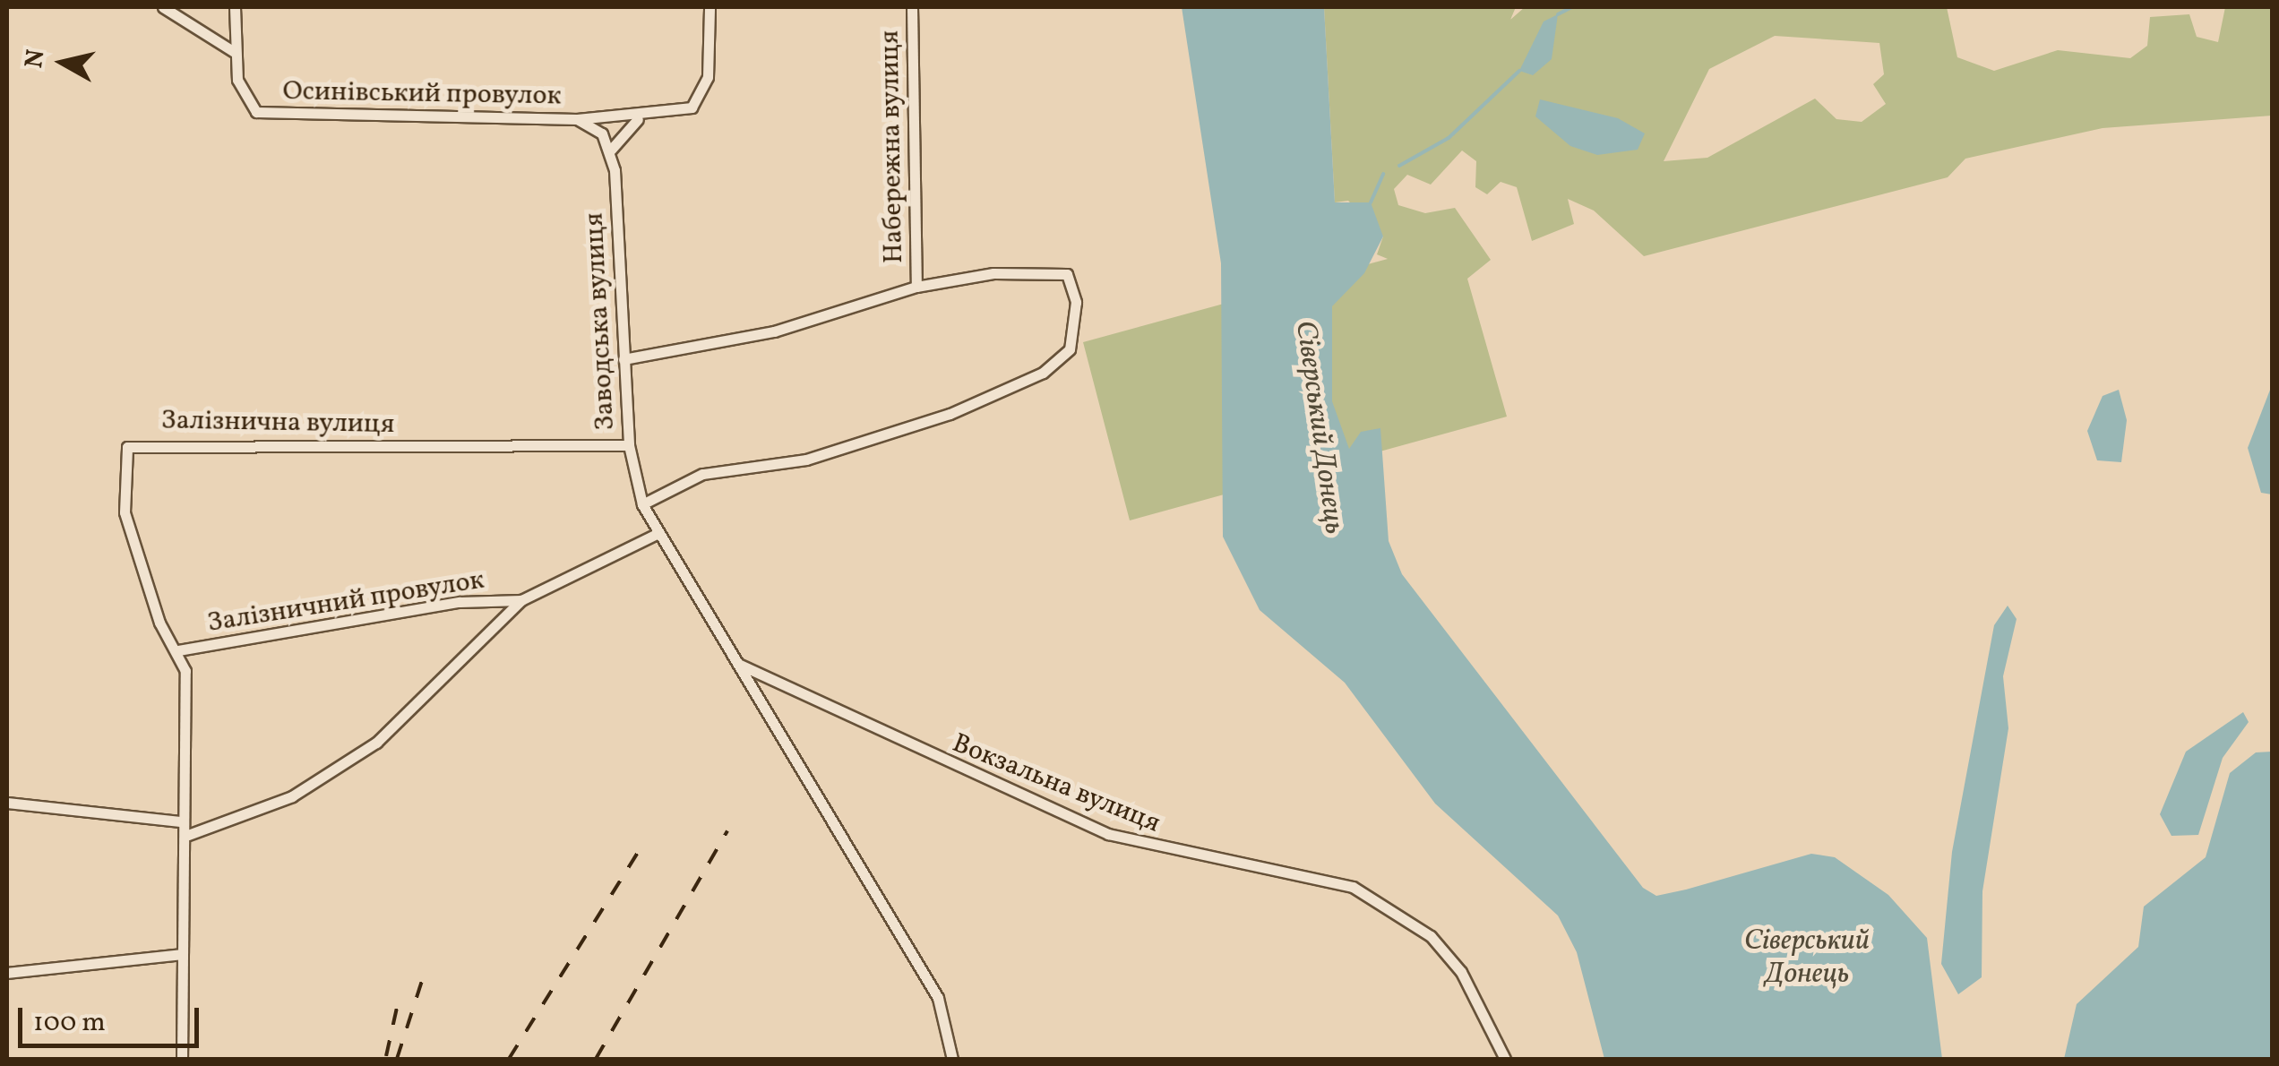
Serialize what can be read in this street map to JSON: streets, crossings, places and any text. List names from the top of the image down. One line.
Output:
{"streets":{"street":["Осинівський провулок","Набережна вулиця","Заводська вулиця","Залізнична вулиця","Залізничний провулок","Вокзальна вулиця"]},"crossings":[["Заводська вулиця","Залізнична вулиця"],["Заводська вулиця","Залізничний провулок"],["Залізнична вулиця","Залізничний провулок"]],"water":["Сіверський Донець"],"scale_bar":"100 m","north":"left"}
